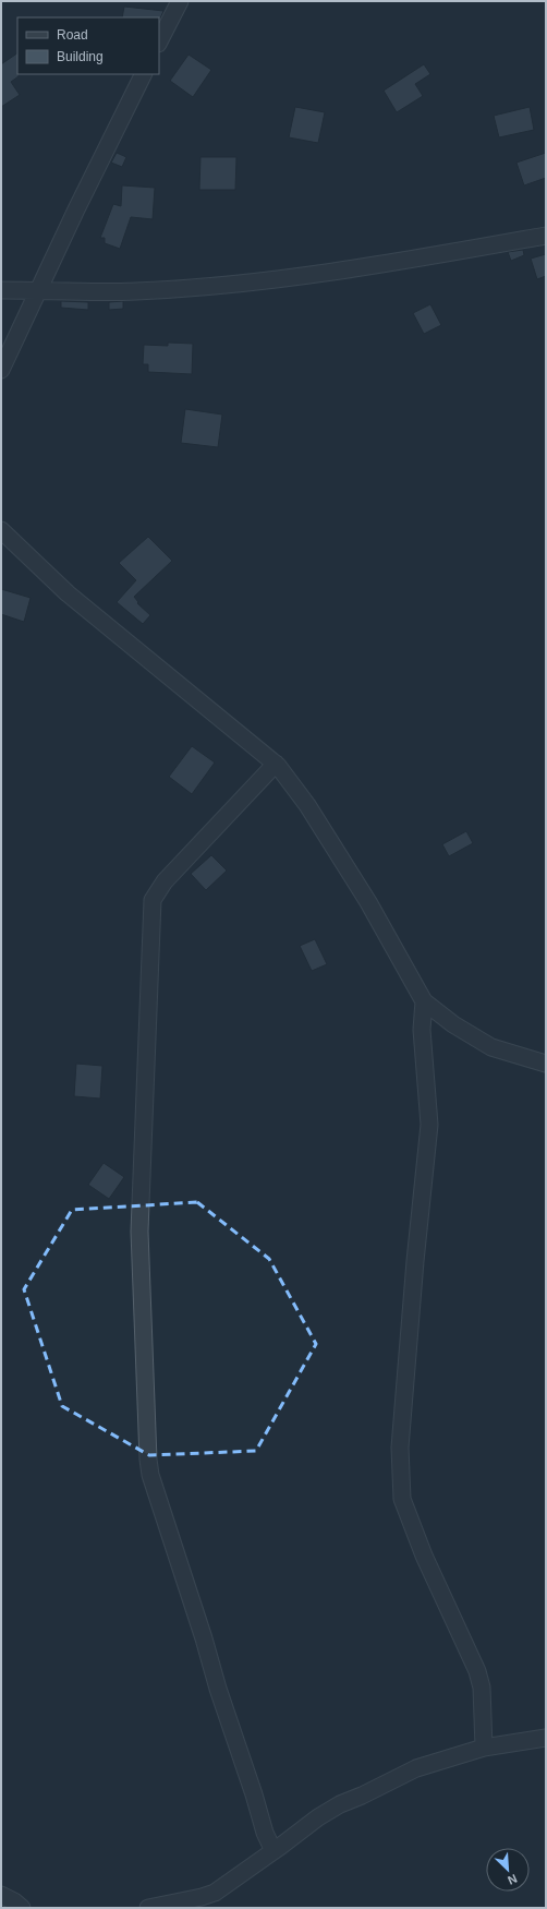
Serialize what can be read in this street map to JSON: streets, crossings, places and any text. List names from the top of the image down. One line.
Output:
{"legend":["Road","Building"],"north":"bottom right"}
